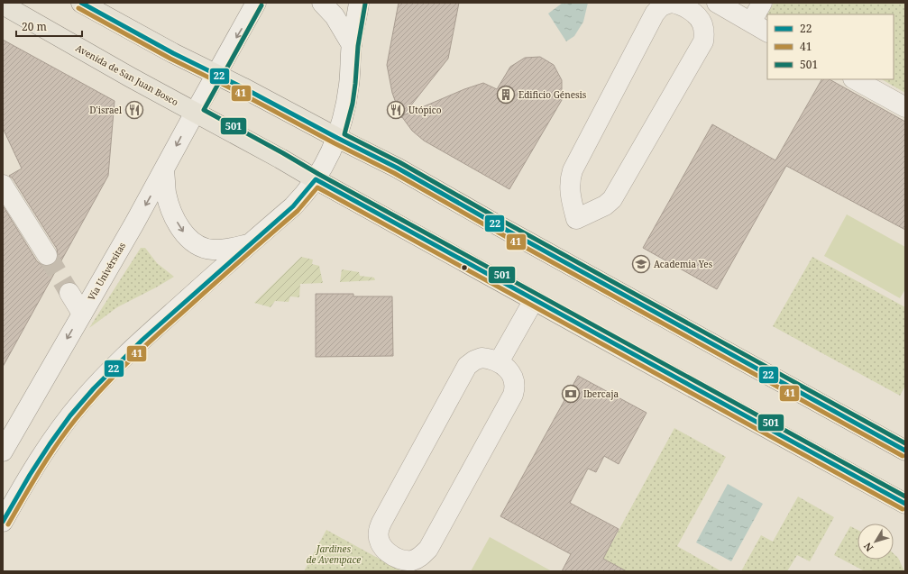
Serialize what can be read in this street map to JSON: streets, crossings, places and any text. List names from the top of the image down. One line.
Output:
{"streets":{"main road":["Avenida de San Juan Bosco"],"street":["Vía Univérsitas"]},"crossings":[["Avenida de San Juan Bosco","Vía Univérsitas"]],"parks":["Jardines de Avempace"],"places":{"building":["Edificio Génesis"],"restaurant":["D'israel","Utópico"],"school or university":["Academia Yes"],"bank":["Ibercaja"]},"lines":["transit line 22","transit line 501","transit line 41"],"legend":["22","41","501"],"scale_bar":"20 m","north":"bottom left"}
